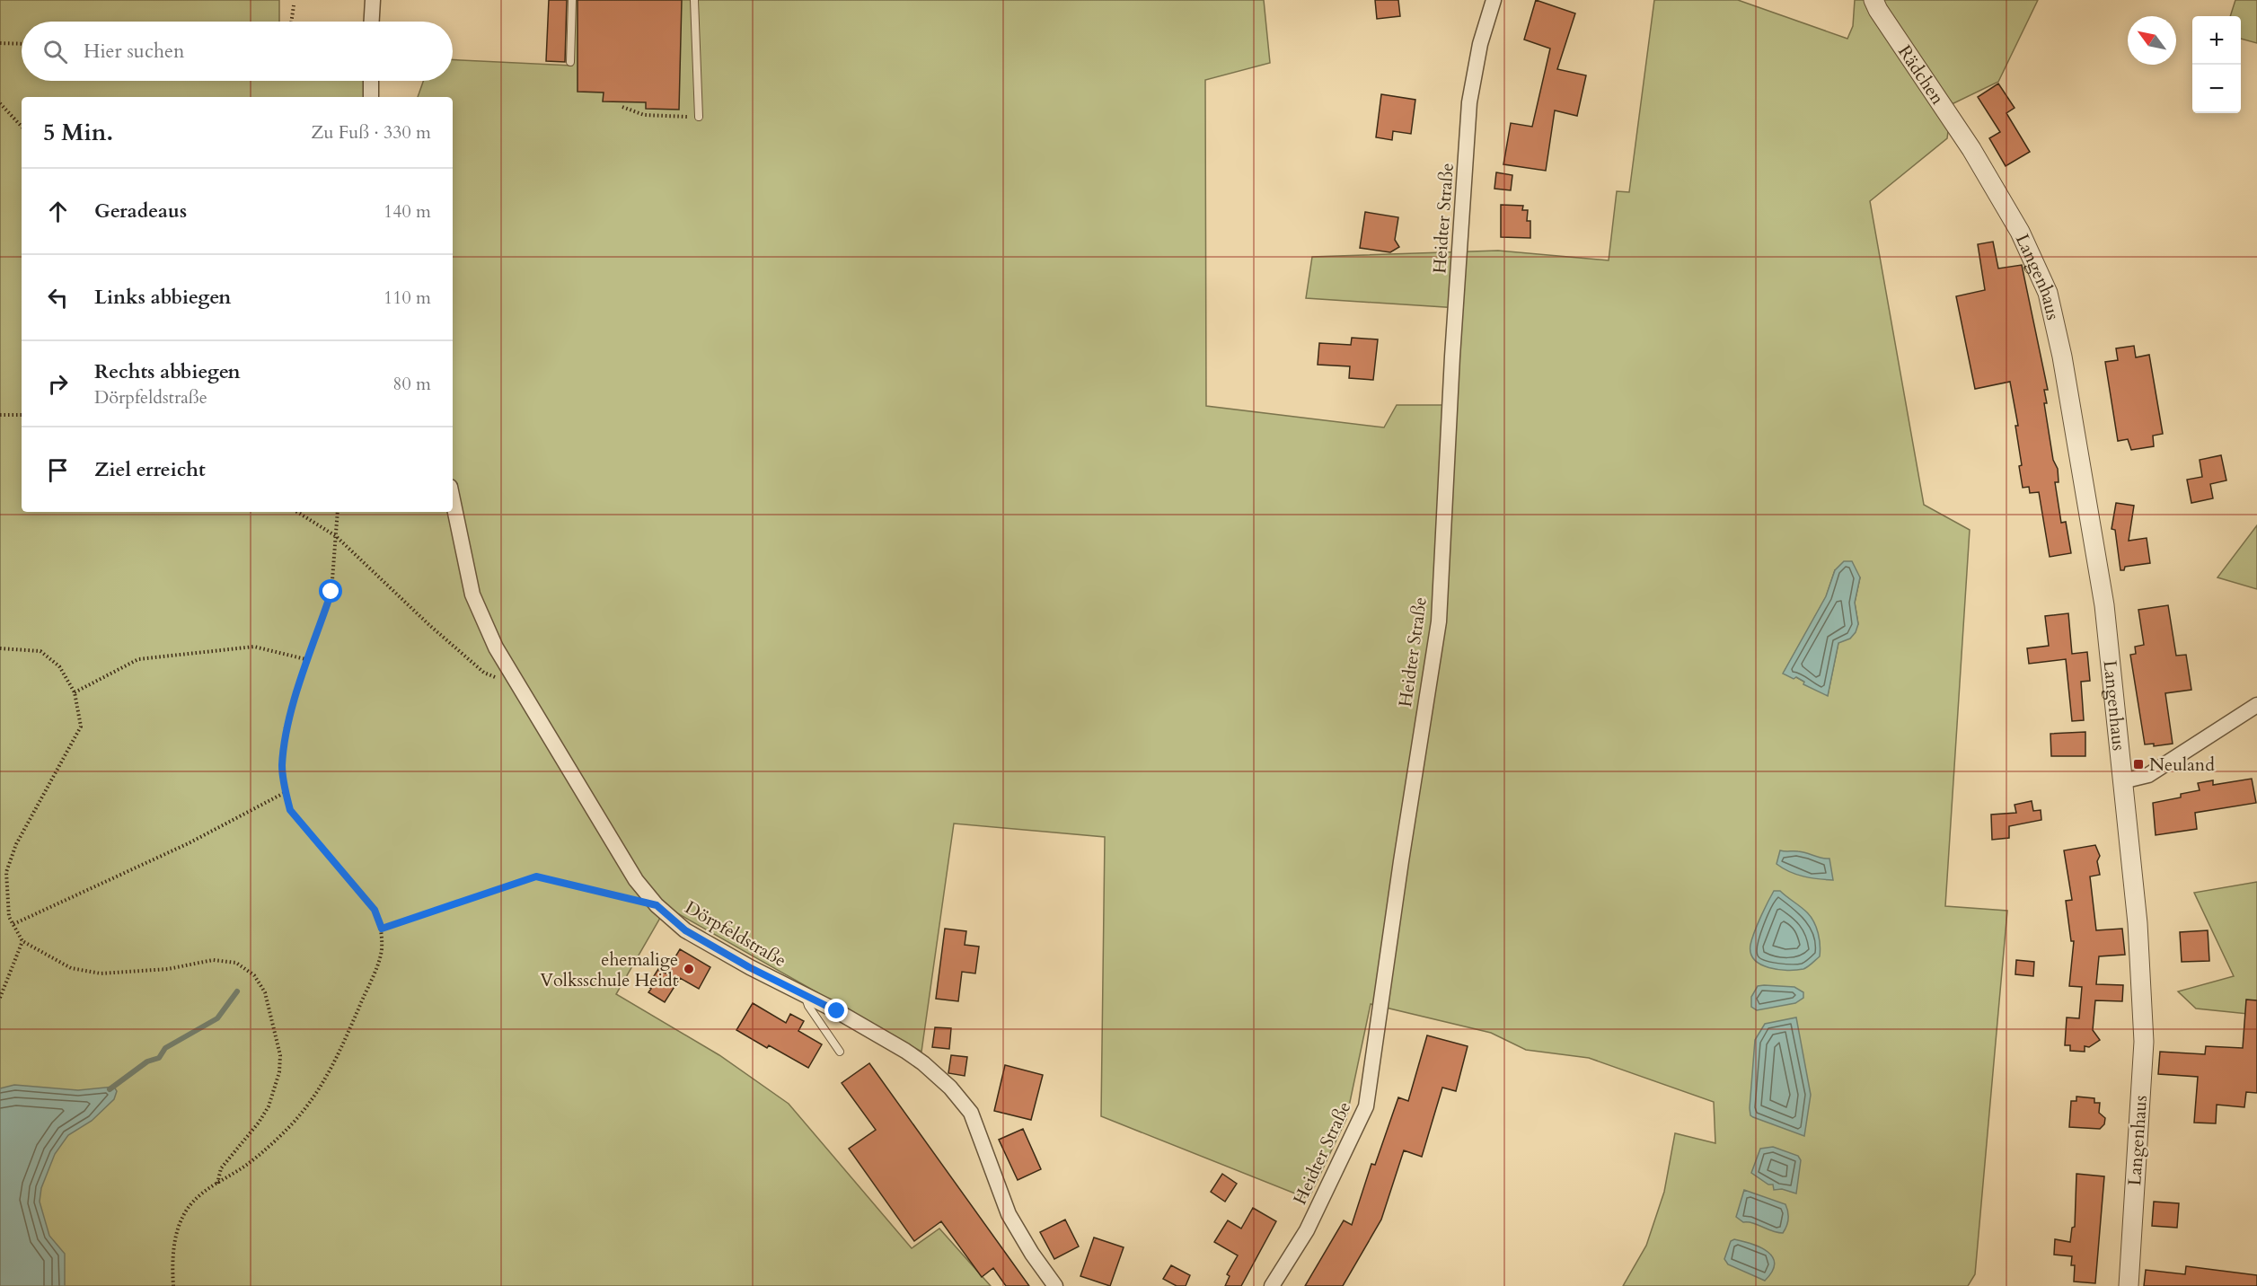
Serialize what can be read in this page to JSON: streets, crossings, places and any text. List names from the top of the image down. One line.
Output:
{"streets":{"street":["Rädchen","Heidter Straße","Langenhaus","Dörpfeldstraße"]},"crossings":[["Rädchen","Langenhaus"]],"places":{"transit":["Neuland"],"other":["ehemalige Volksschule Heidt"]},"north":"top left","page":{"map_buttons":["+","−"],"search":"Hier suchen","heading":["5 Min.","Zu Fuß · 330 m"],"list":[["Geradeaus","140 m"],["Links abbiegen","110 m"],["Rechts abbiegen","Dörpfeldstraße","80 m"],"Ziel erreicht"]}}
